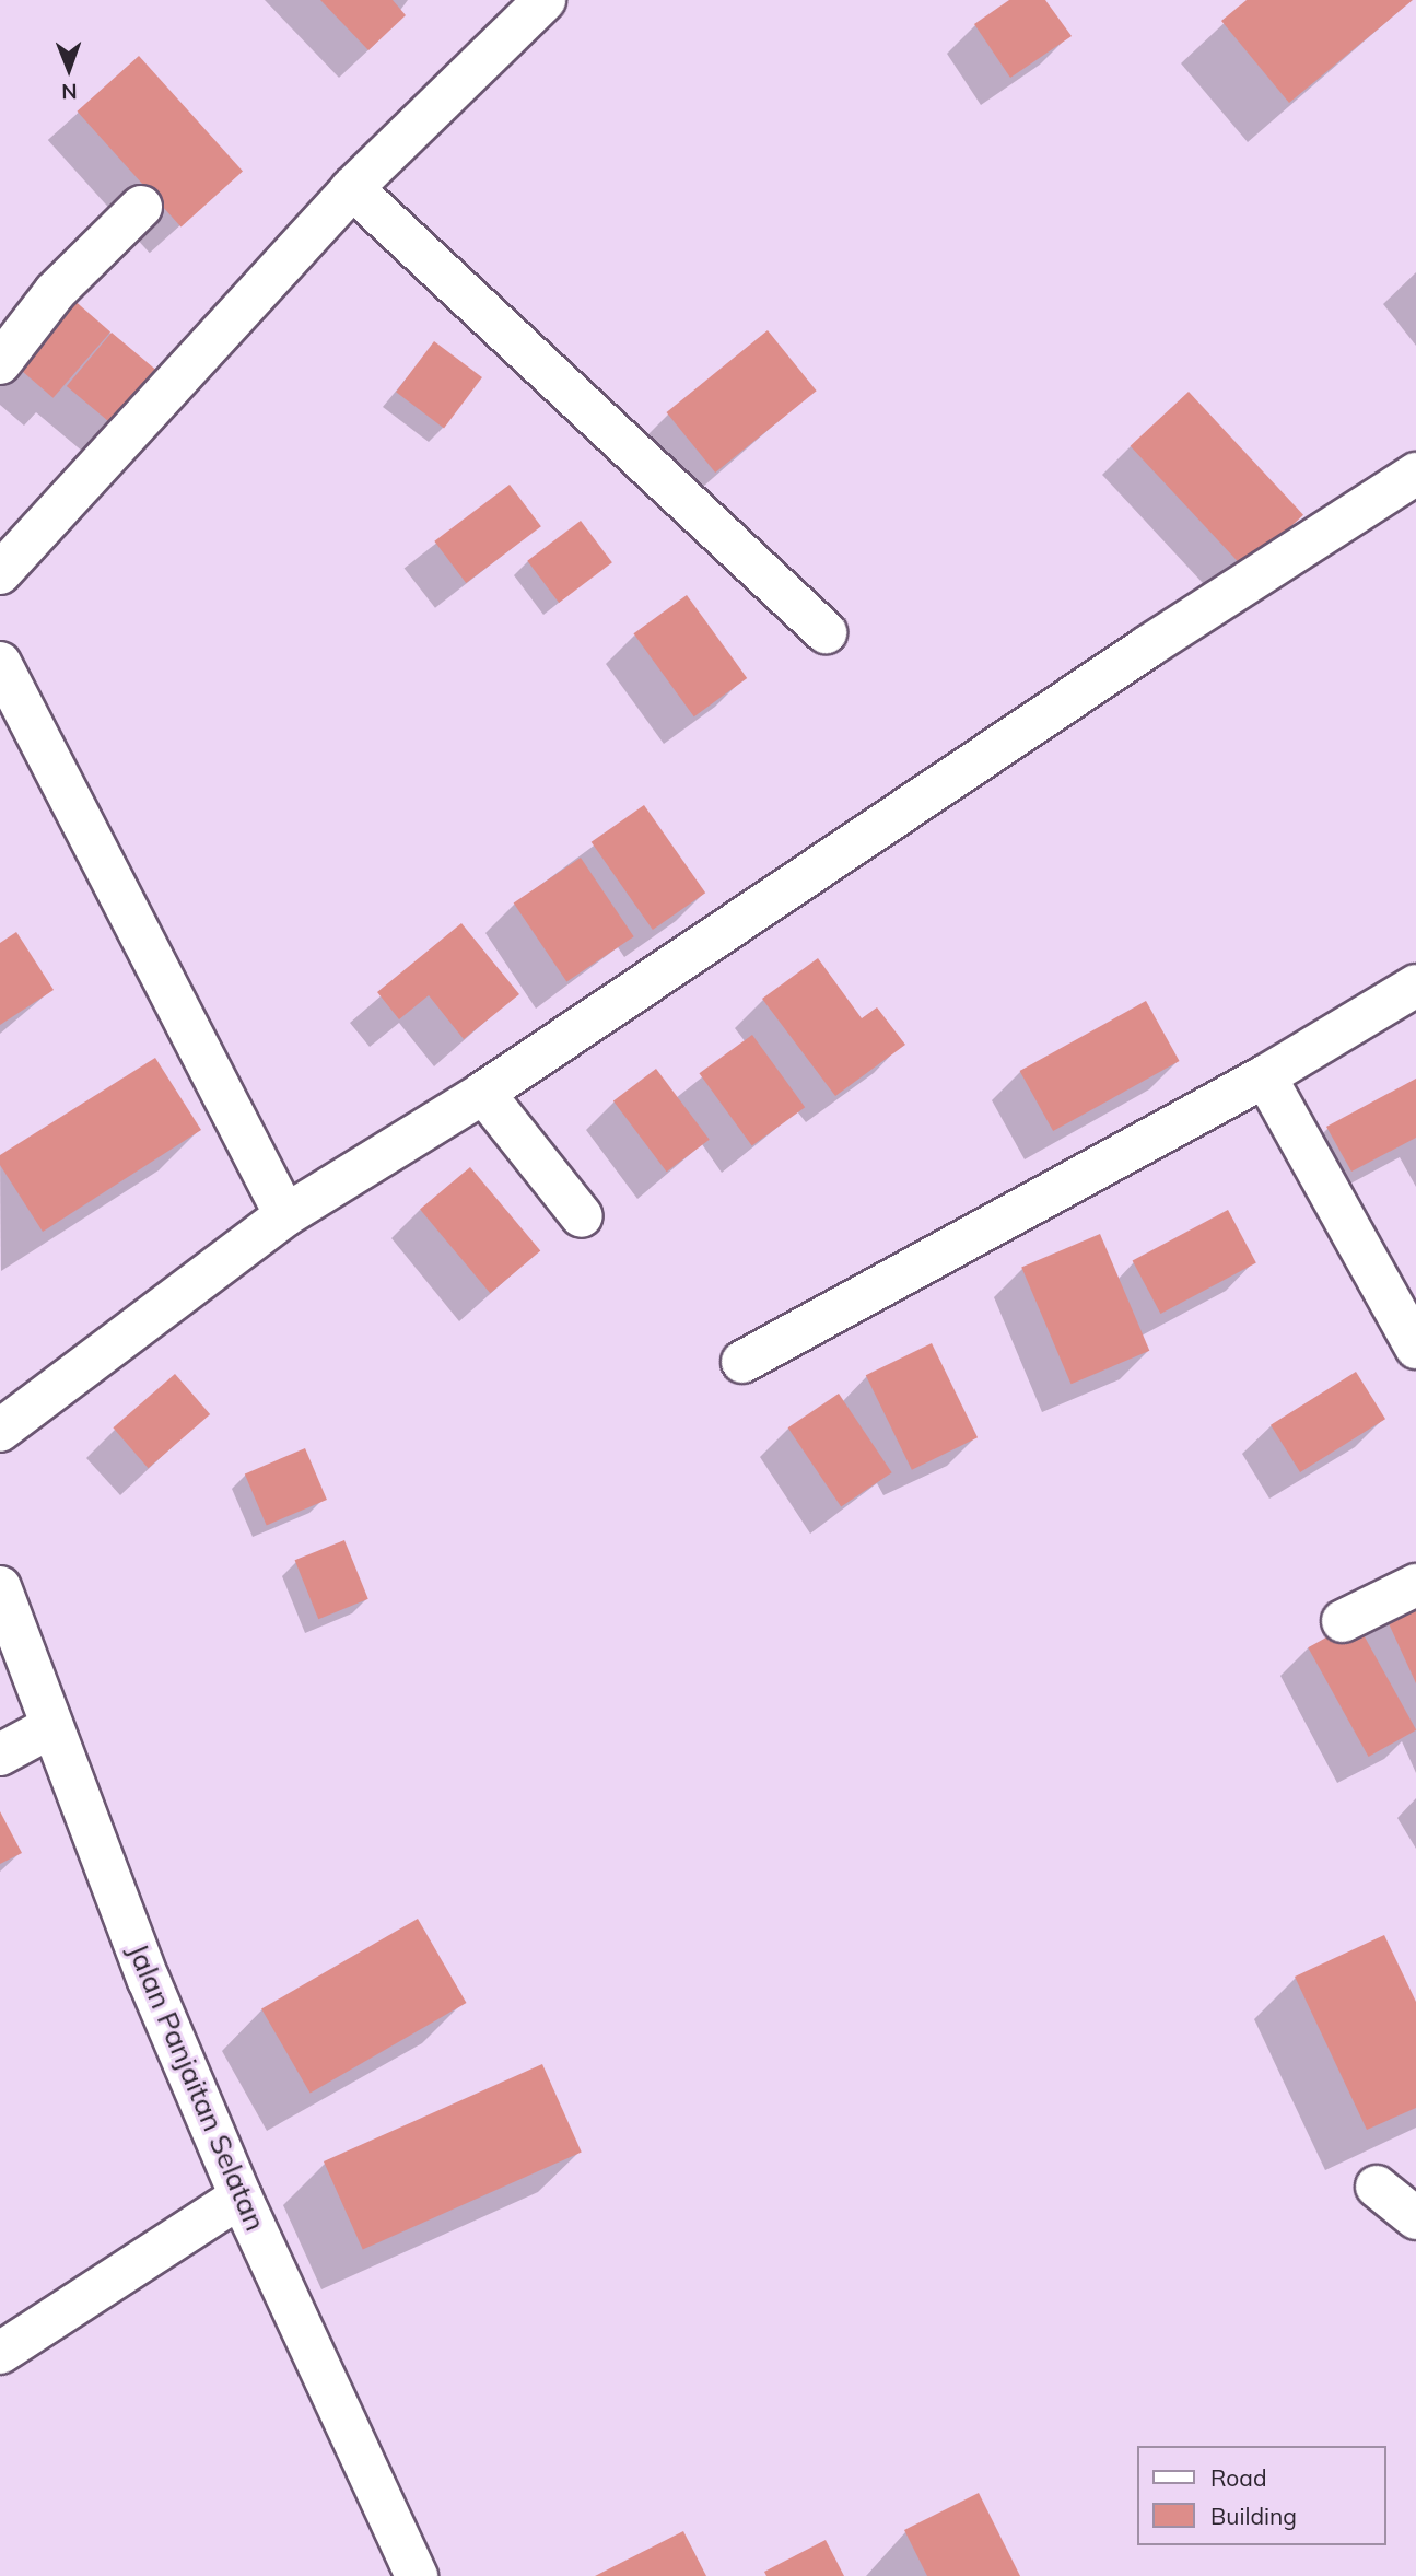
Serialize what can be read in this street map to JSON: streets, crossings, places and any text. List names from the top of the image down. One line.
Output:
{"streets":{"street":["Jalan Panjaitan Selatan"]},"legend":["Road","Building"],"north":"bottom"}
